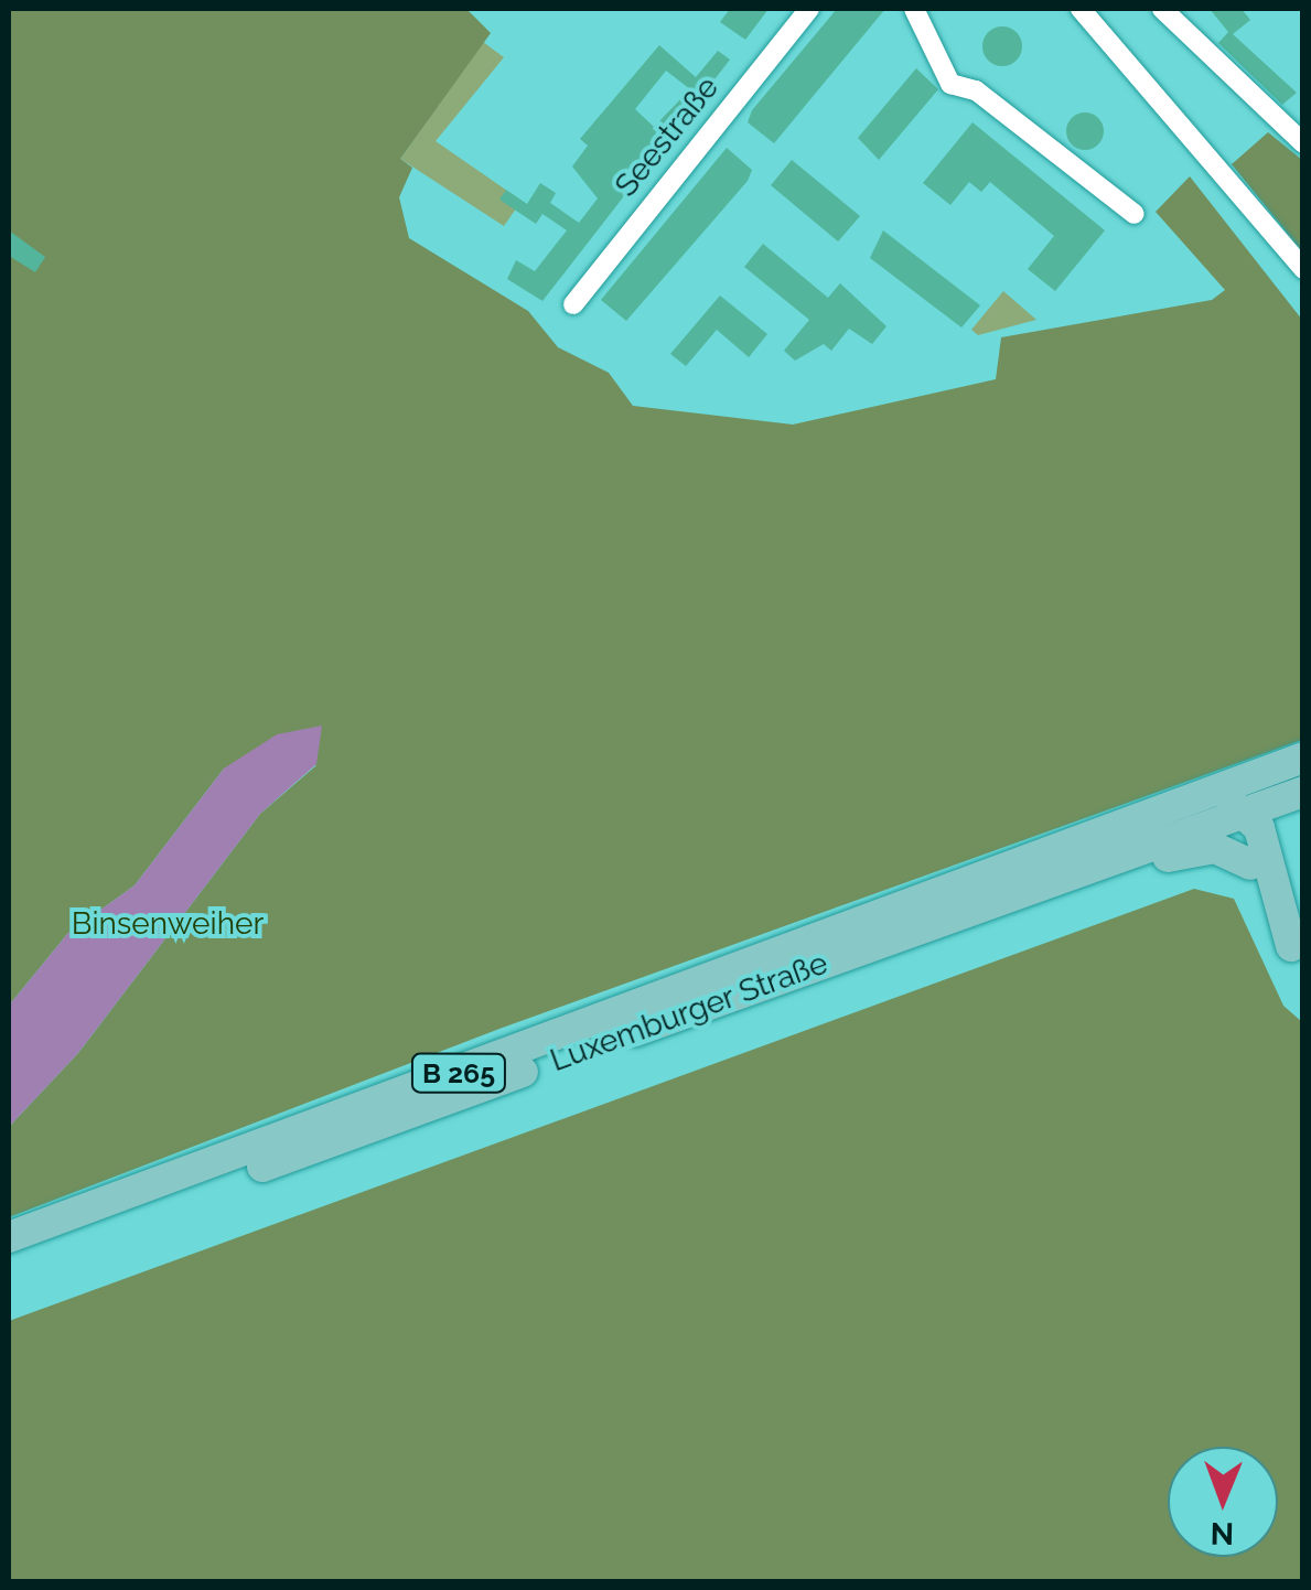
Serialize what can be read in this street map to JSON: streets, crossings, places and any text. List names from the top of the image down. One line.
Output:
{"streets":{"main road":["Luxemburger Straße","B 265"],"street":["Seestraße"]},"crossings":[["Luxemburger Straße","B 265"]],"parks":["Binsenweiher"],"north":"bottom"}
